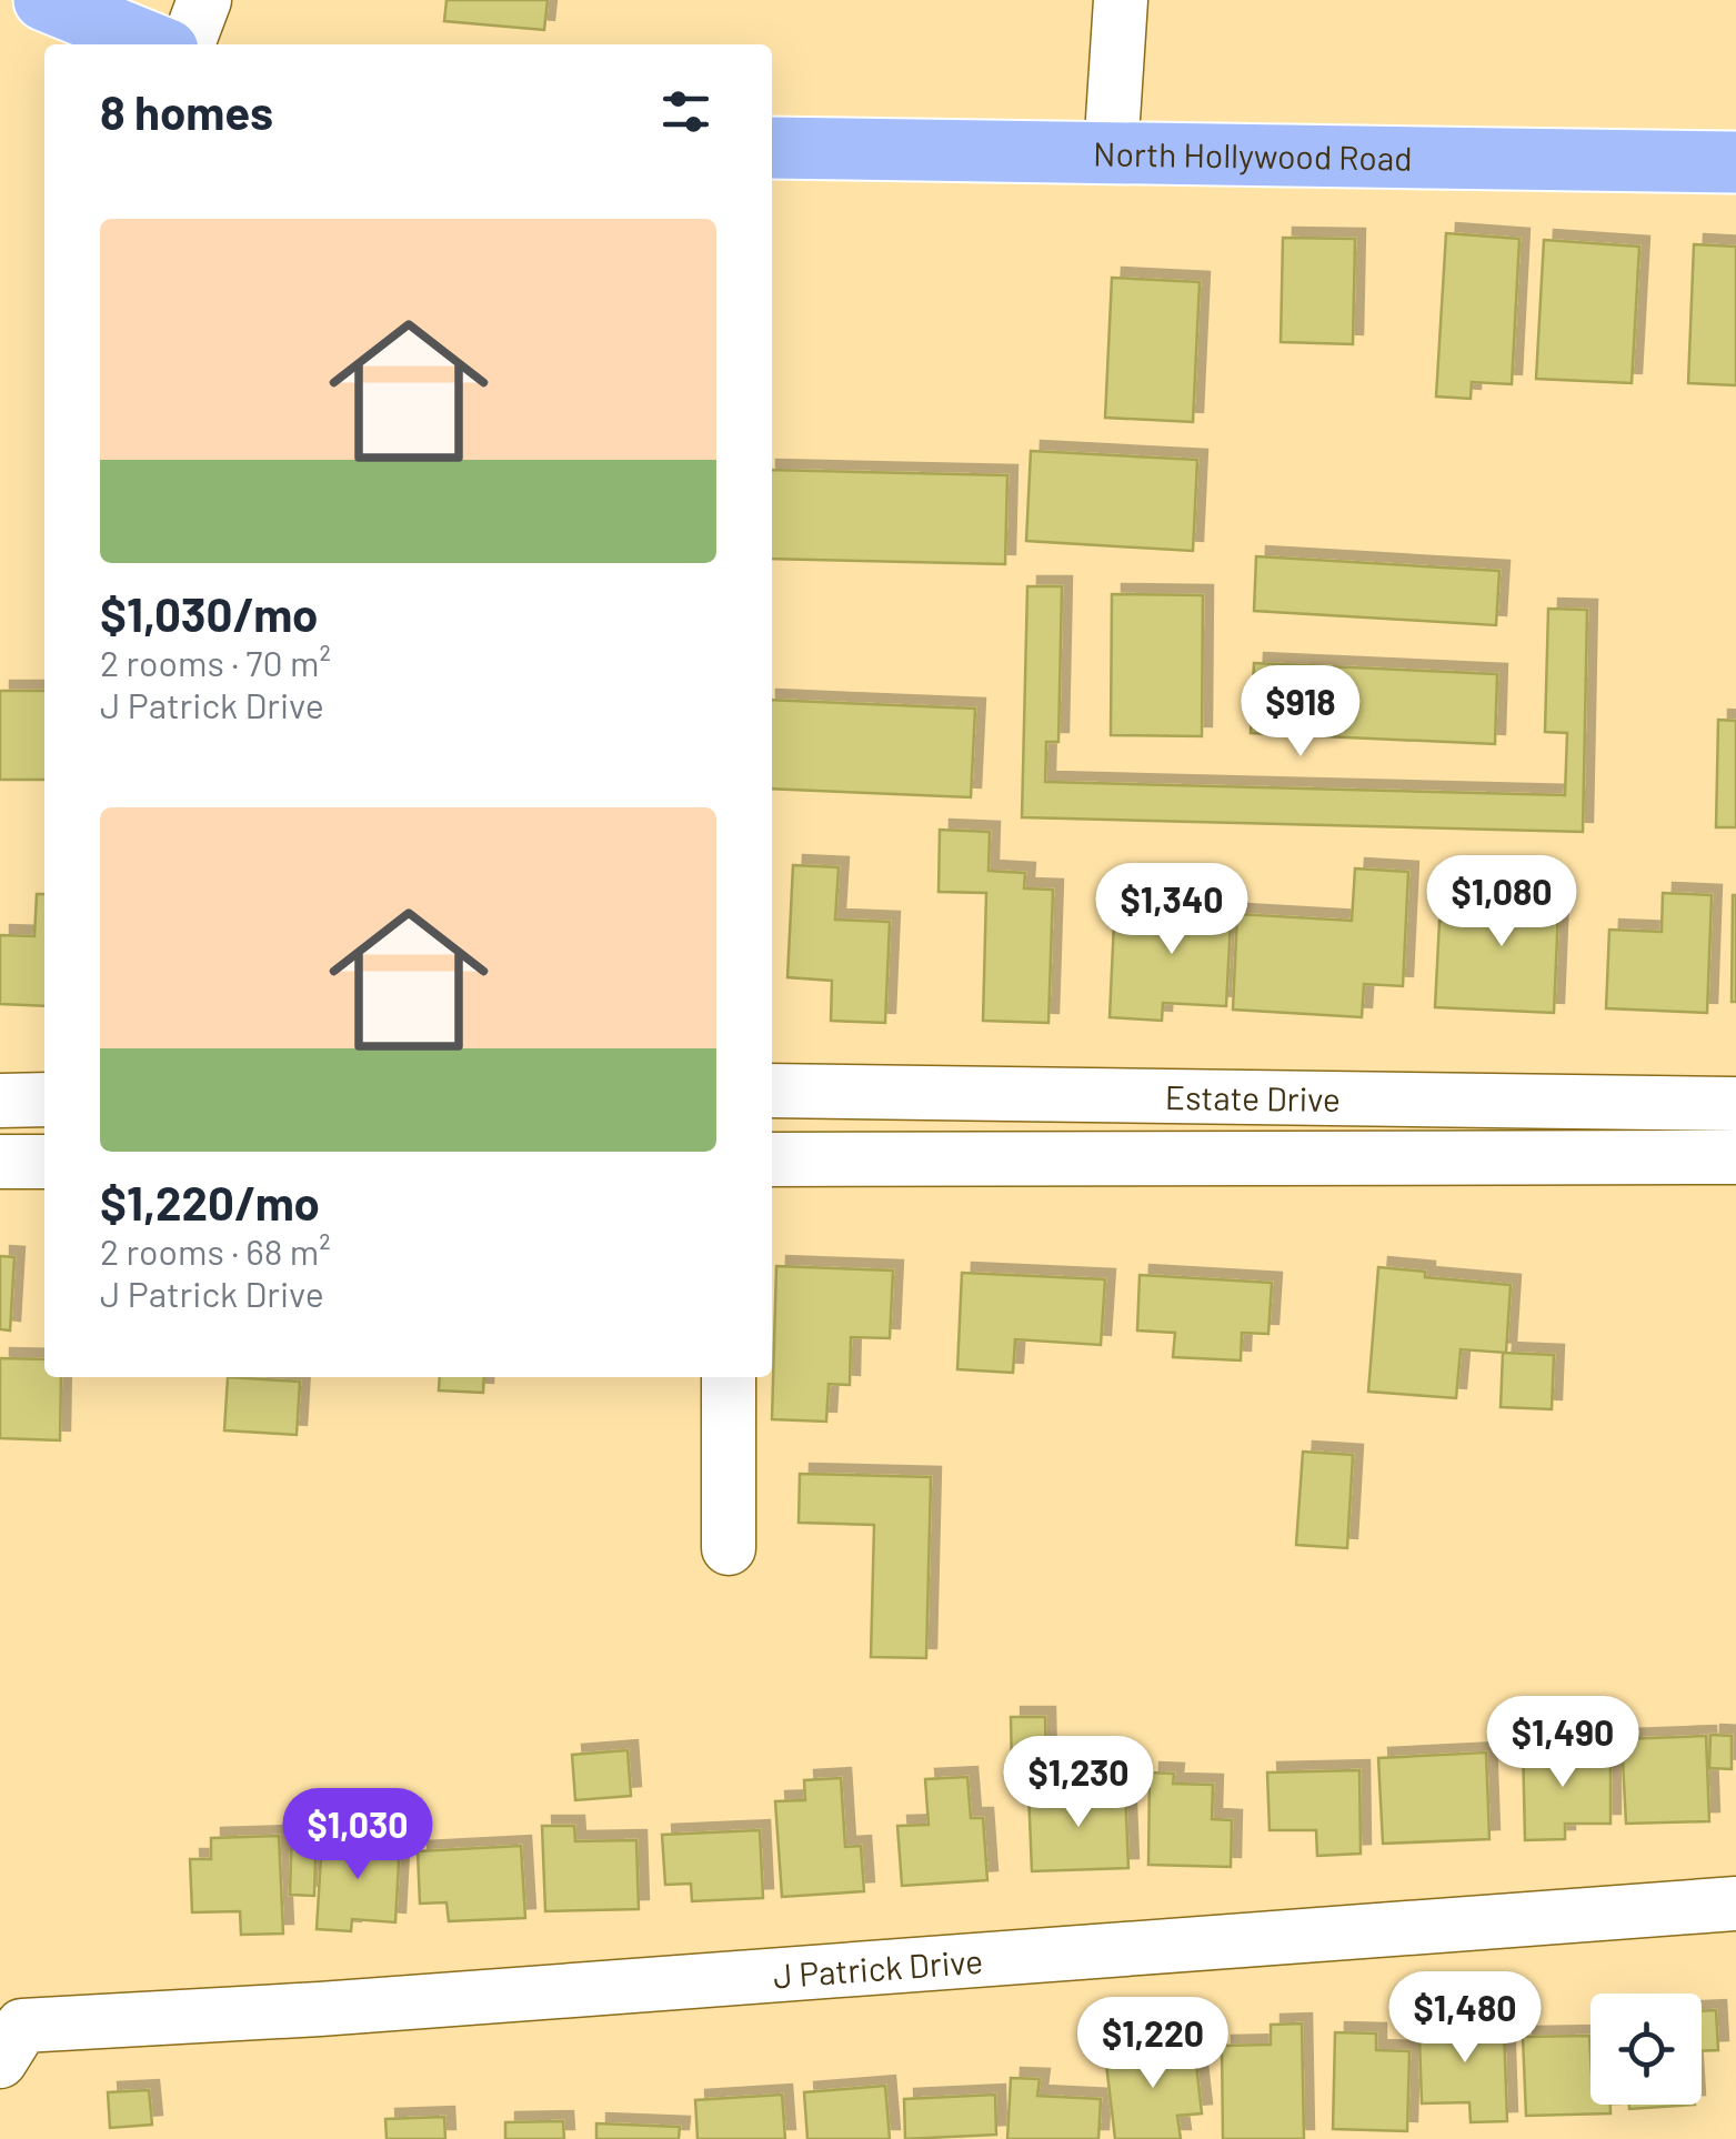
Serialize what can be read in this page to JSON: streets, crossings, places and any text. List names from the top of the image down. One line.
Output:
{"streets":{"main road":["North Hollywood Road"],"street":["Estate Drive","J Patrick Drive"]},"page":{"heading":"8 homes","list":[{"name":"$1,030/mo","note":"2 rooms · 70 m² · J Patrick Drive"},{"name":"$1,220/mo","note":"2 rooms · 68 m² · J Patrick Drive"}],"price":["$918","$1,080","$1,340","$1,490","$1,230","$1,030","$1,480","$1,220"]}}
